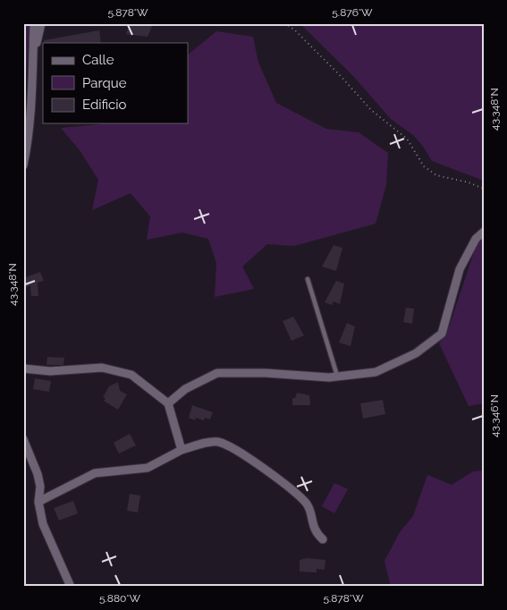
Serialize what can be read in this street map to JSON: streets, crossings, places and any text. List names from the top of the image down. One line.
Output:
{"legend":["Calle","Parque","Edificio"],"coordinates":["5.878°W","5.876°W","43.348°N","43.346°N","5.880°W"]}
